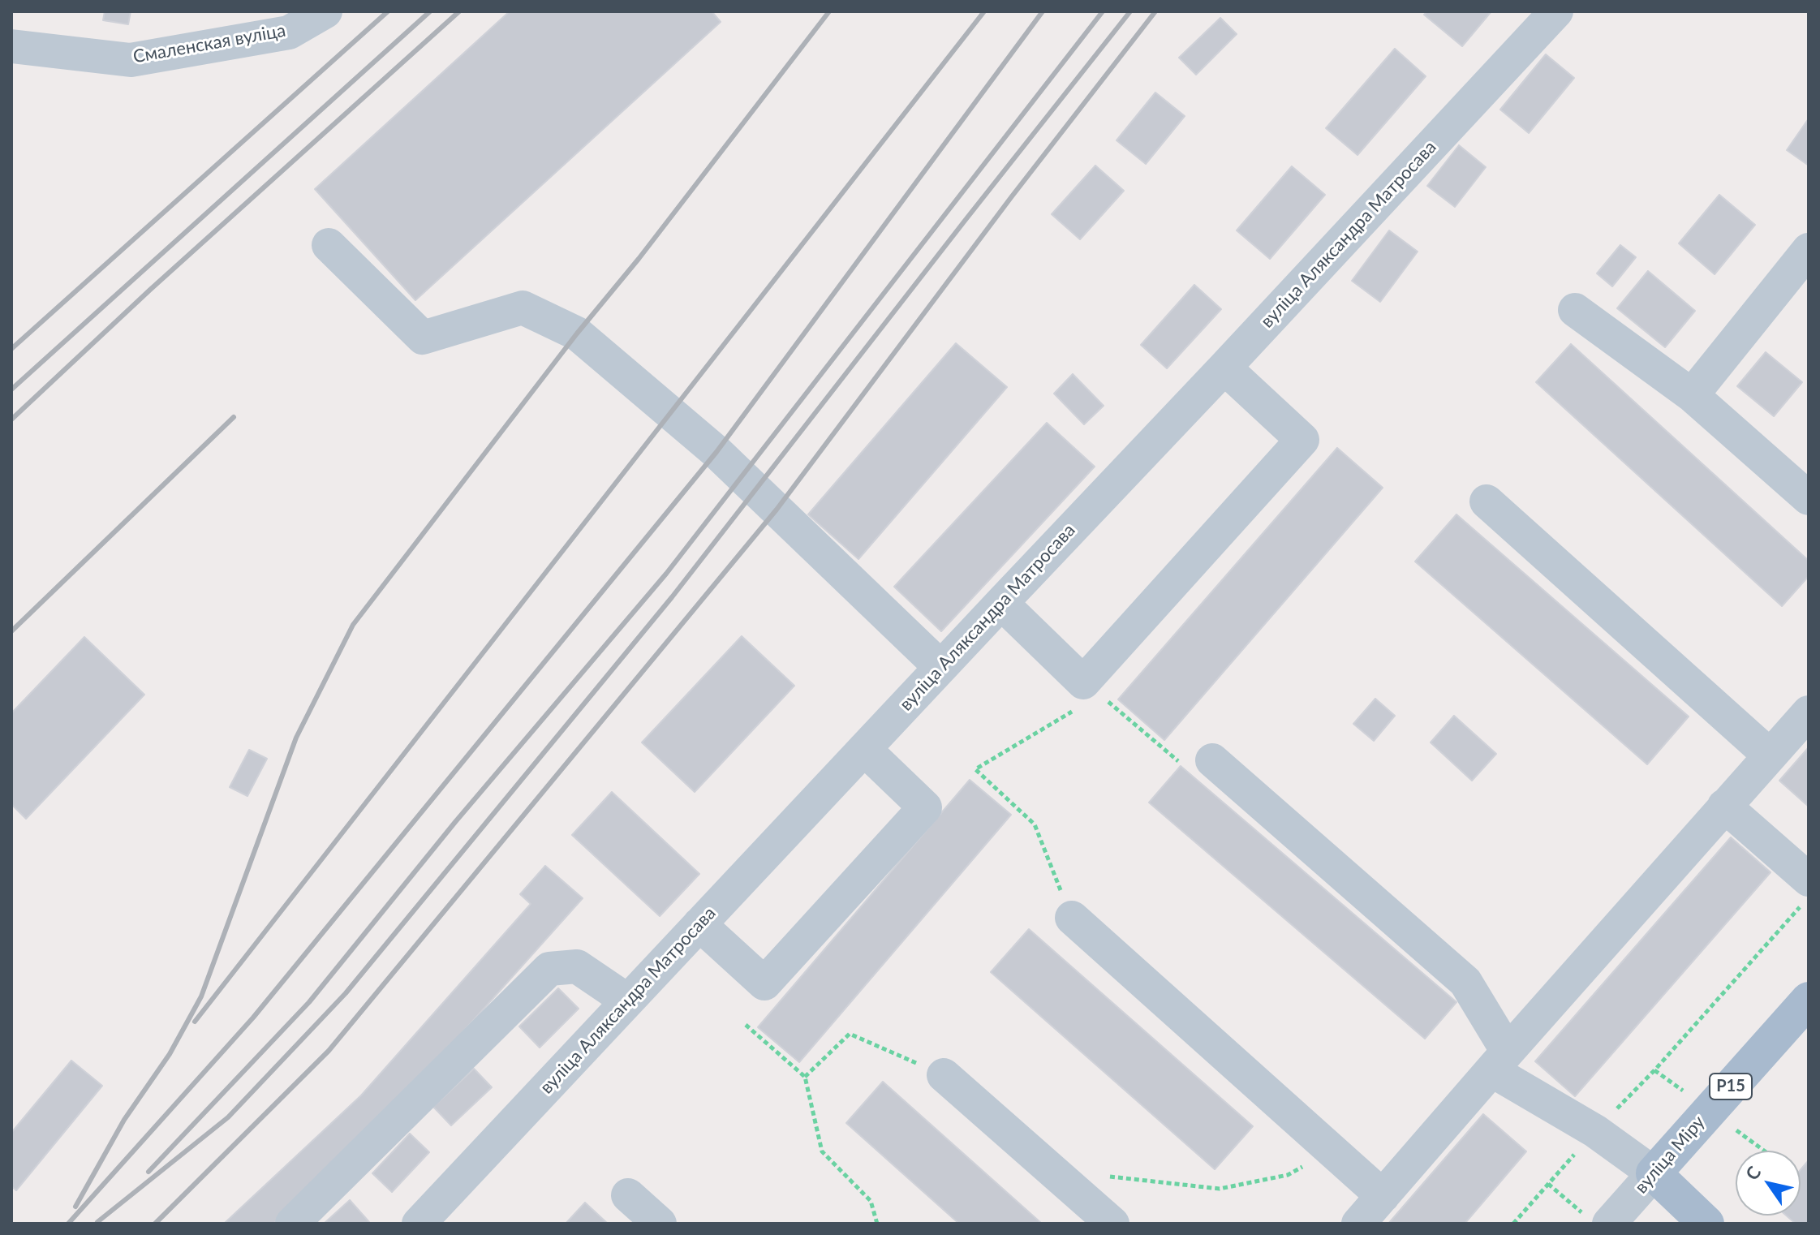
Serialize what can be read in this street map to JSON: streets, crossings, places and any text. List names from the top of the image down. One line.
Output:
{"streets":{"main road":["Р15","вуліца Міру"],"street":["Смаленская вуліца","вуліца Аляксандра Матросава"]},"north":"top left"}
